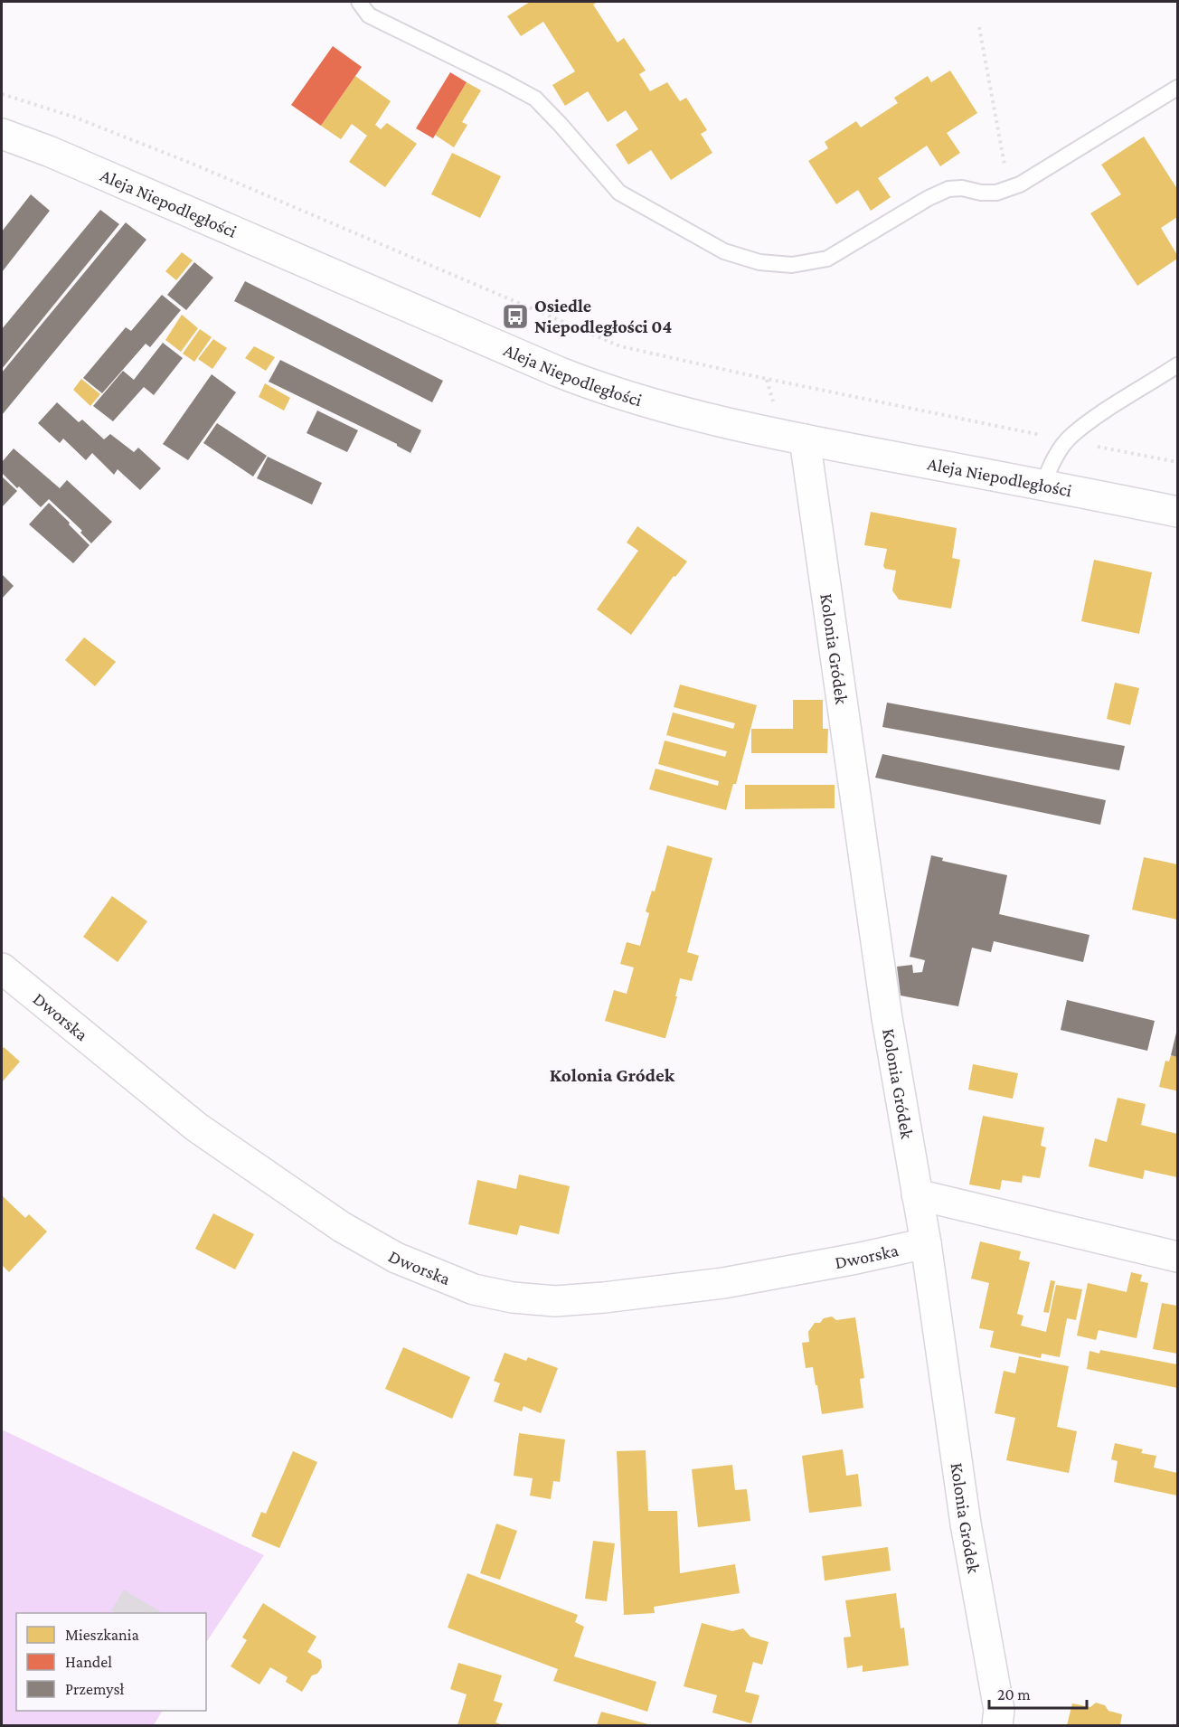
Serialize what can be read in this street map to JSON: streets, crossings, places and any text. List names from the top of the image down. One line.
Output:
{"streets":{"street":["Aleja Niepodległości","Kolonia Gródek","Dworska"]},"crossings":[["Aleja Niepodległości","Kolonia Gródek"],["Kolonia Gródek","Dworska"]],"districts":["Kolonia Gródek"],"places":{"bus stop":["Osiedle Niepodległości 04"]},"legend":["Mieszkania","Handel","Przemysł"],"scale_bar":"20 m"}
